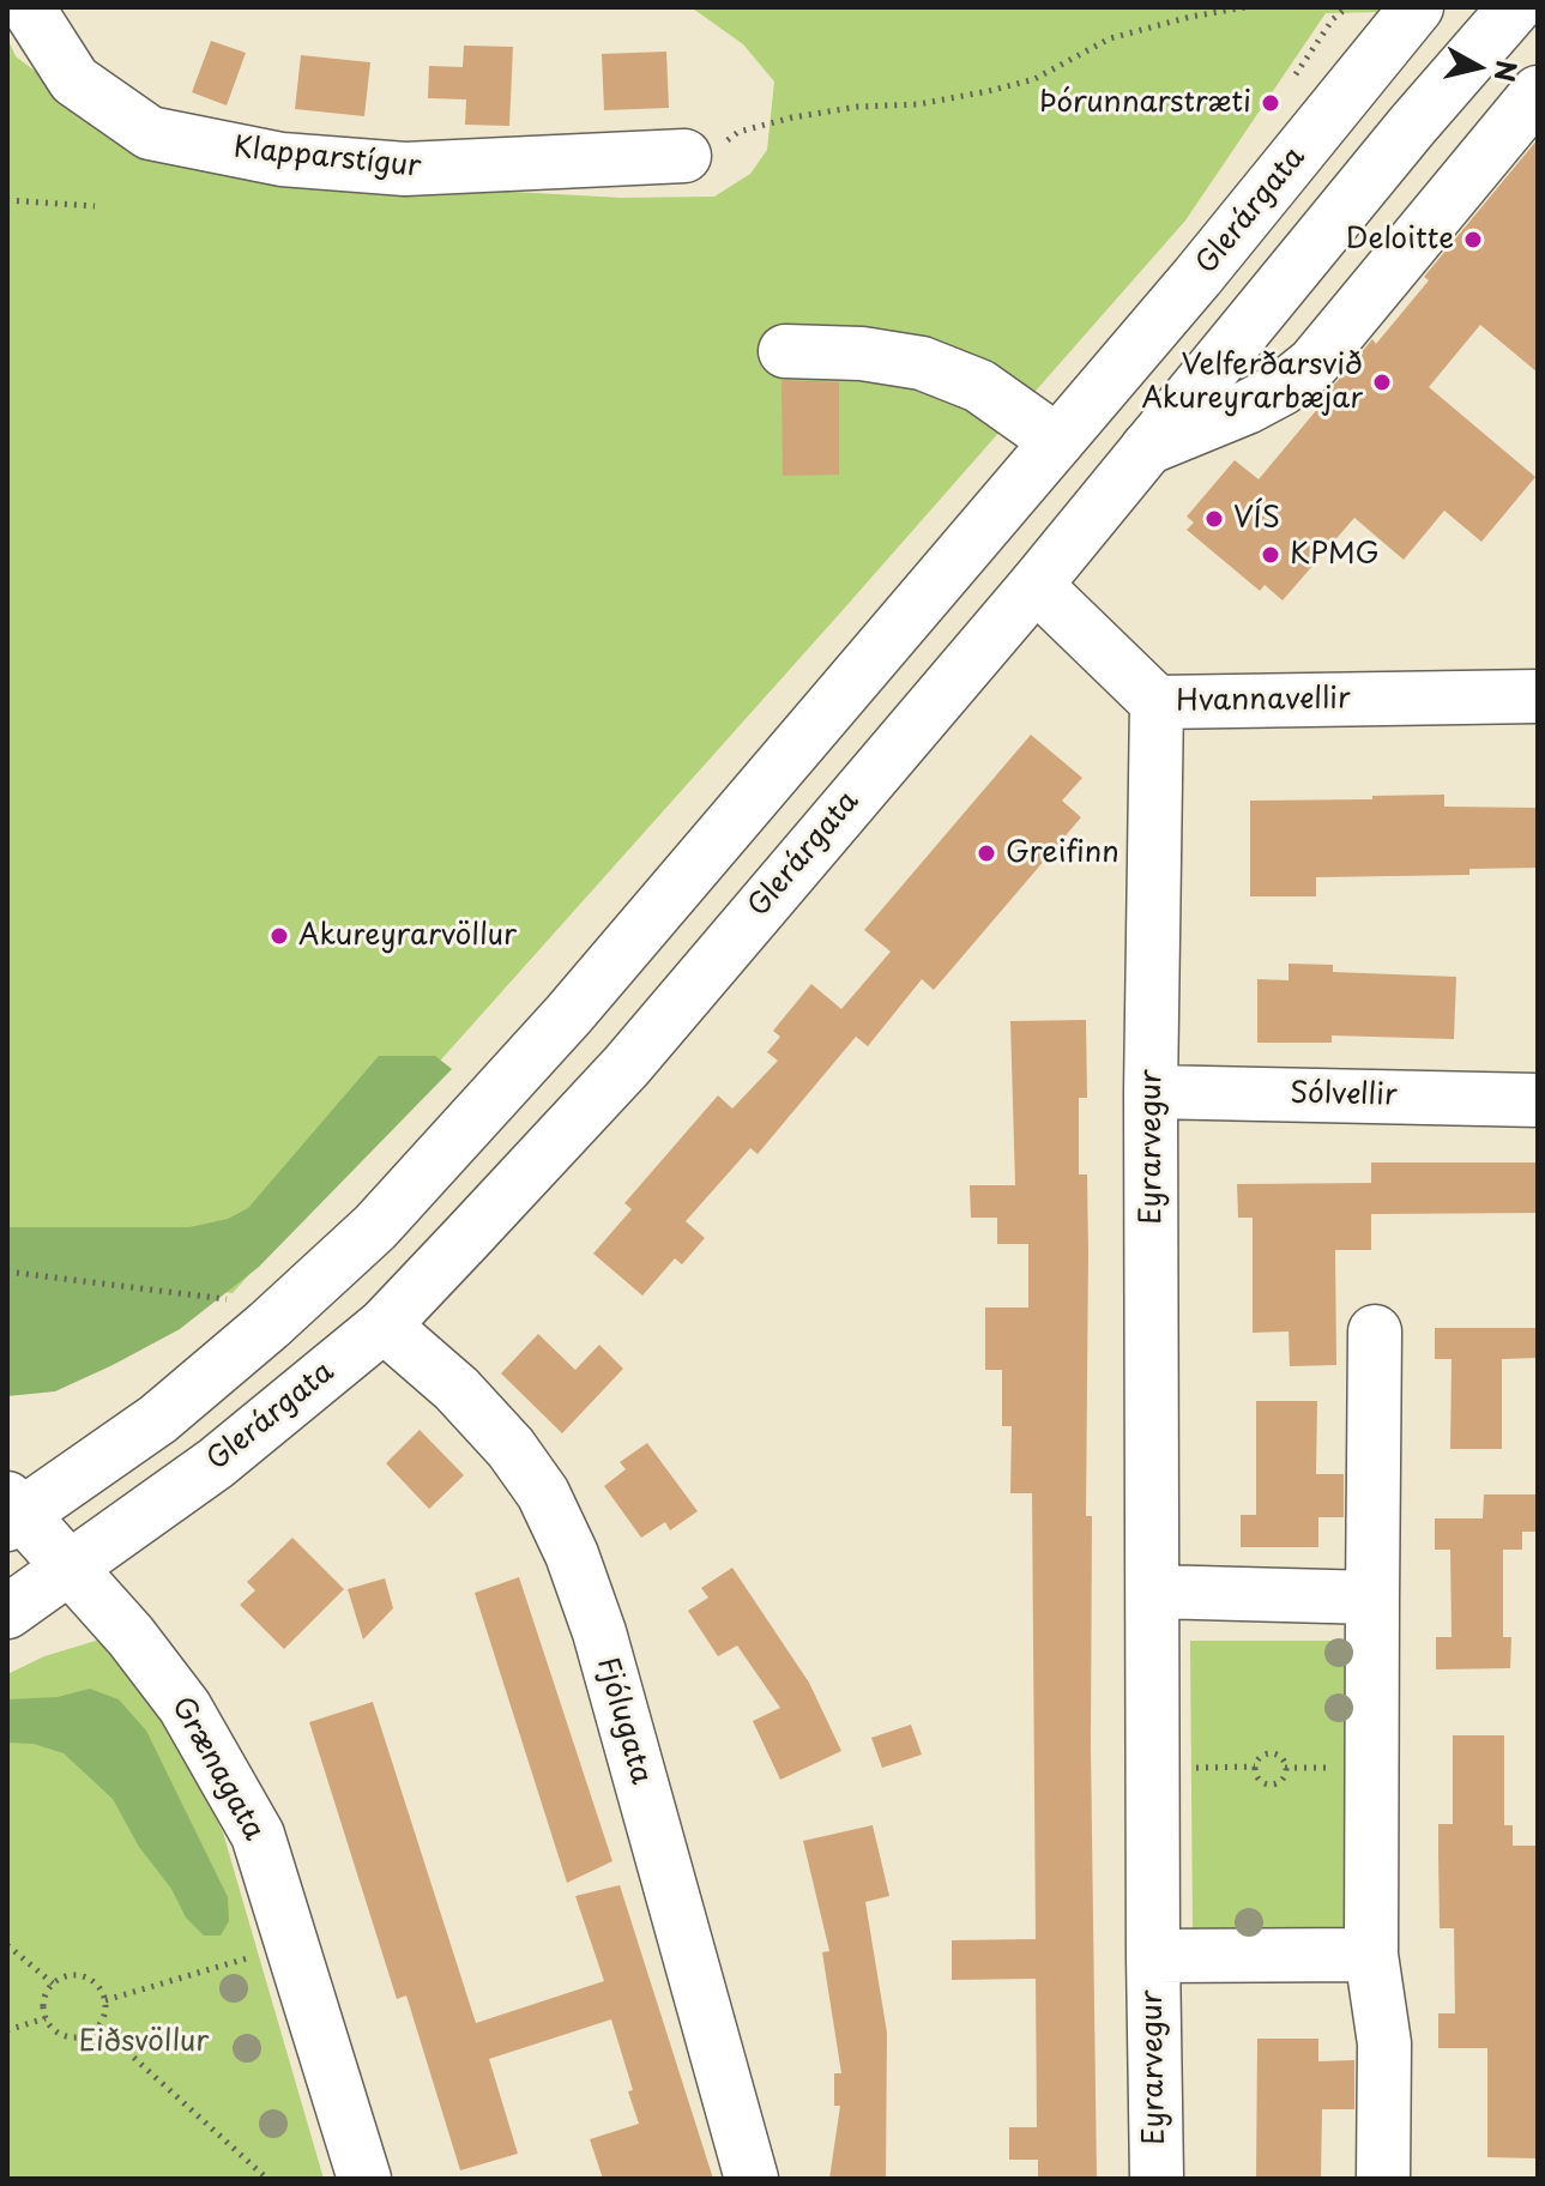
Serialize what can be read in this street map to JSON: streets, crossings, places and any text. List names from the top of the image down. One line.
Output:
{"streets":{"main road":["Klapparstígur","Glerárgata","Hvannavellir","Sólvellir","Eyrarvegur","Fjólugata","Grænagata"]},"crossings":[["Glerárgata","Hvannavellir"],["Glerárgata","Fjólugata"],["Glerárgata","Grænagata"],["Hvannavellir","Eyrarvegur"],["Sólvellir","Eyrarvegur"]],"parks":["Eiðsvöllur"],"places":["Þórunnarstræti","Deloitte","Velferðarsvið Akureyrarbæjar","VÍS","KPMG","Greifinn","Akureyrarvöllur"],"north":"right"}
